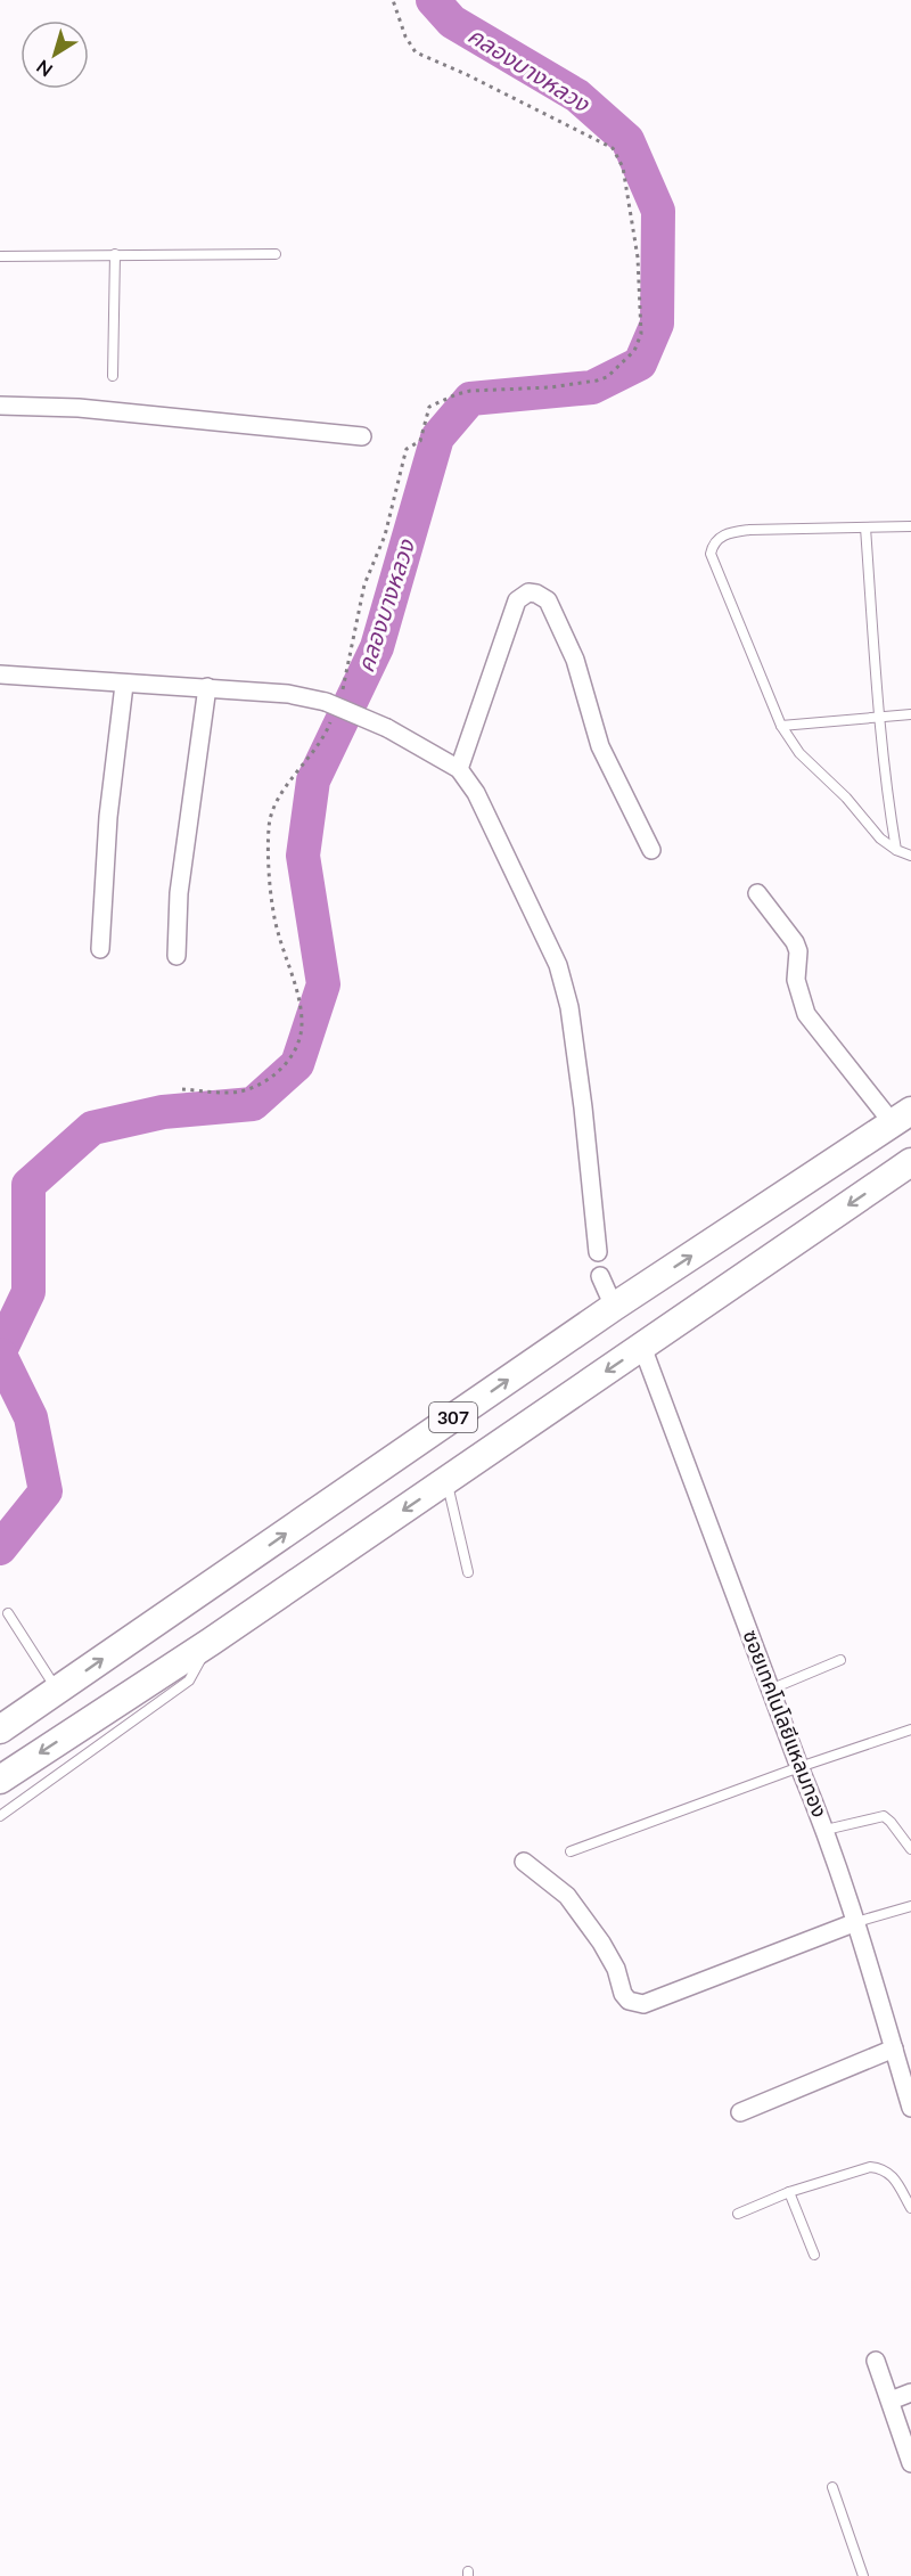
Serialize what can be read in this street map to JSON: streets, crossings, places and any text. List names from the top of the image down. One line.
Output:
{"streets":{"main road":["307"],"street":["ซอยเทคโนโลยีแหลมทอง"]},"crossings":[["307","ซอยเทคโนโลยีแหลมทอง"]],"water":["คลองบางหลวง"],"north":"bottom left"}
